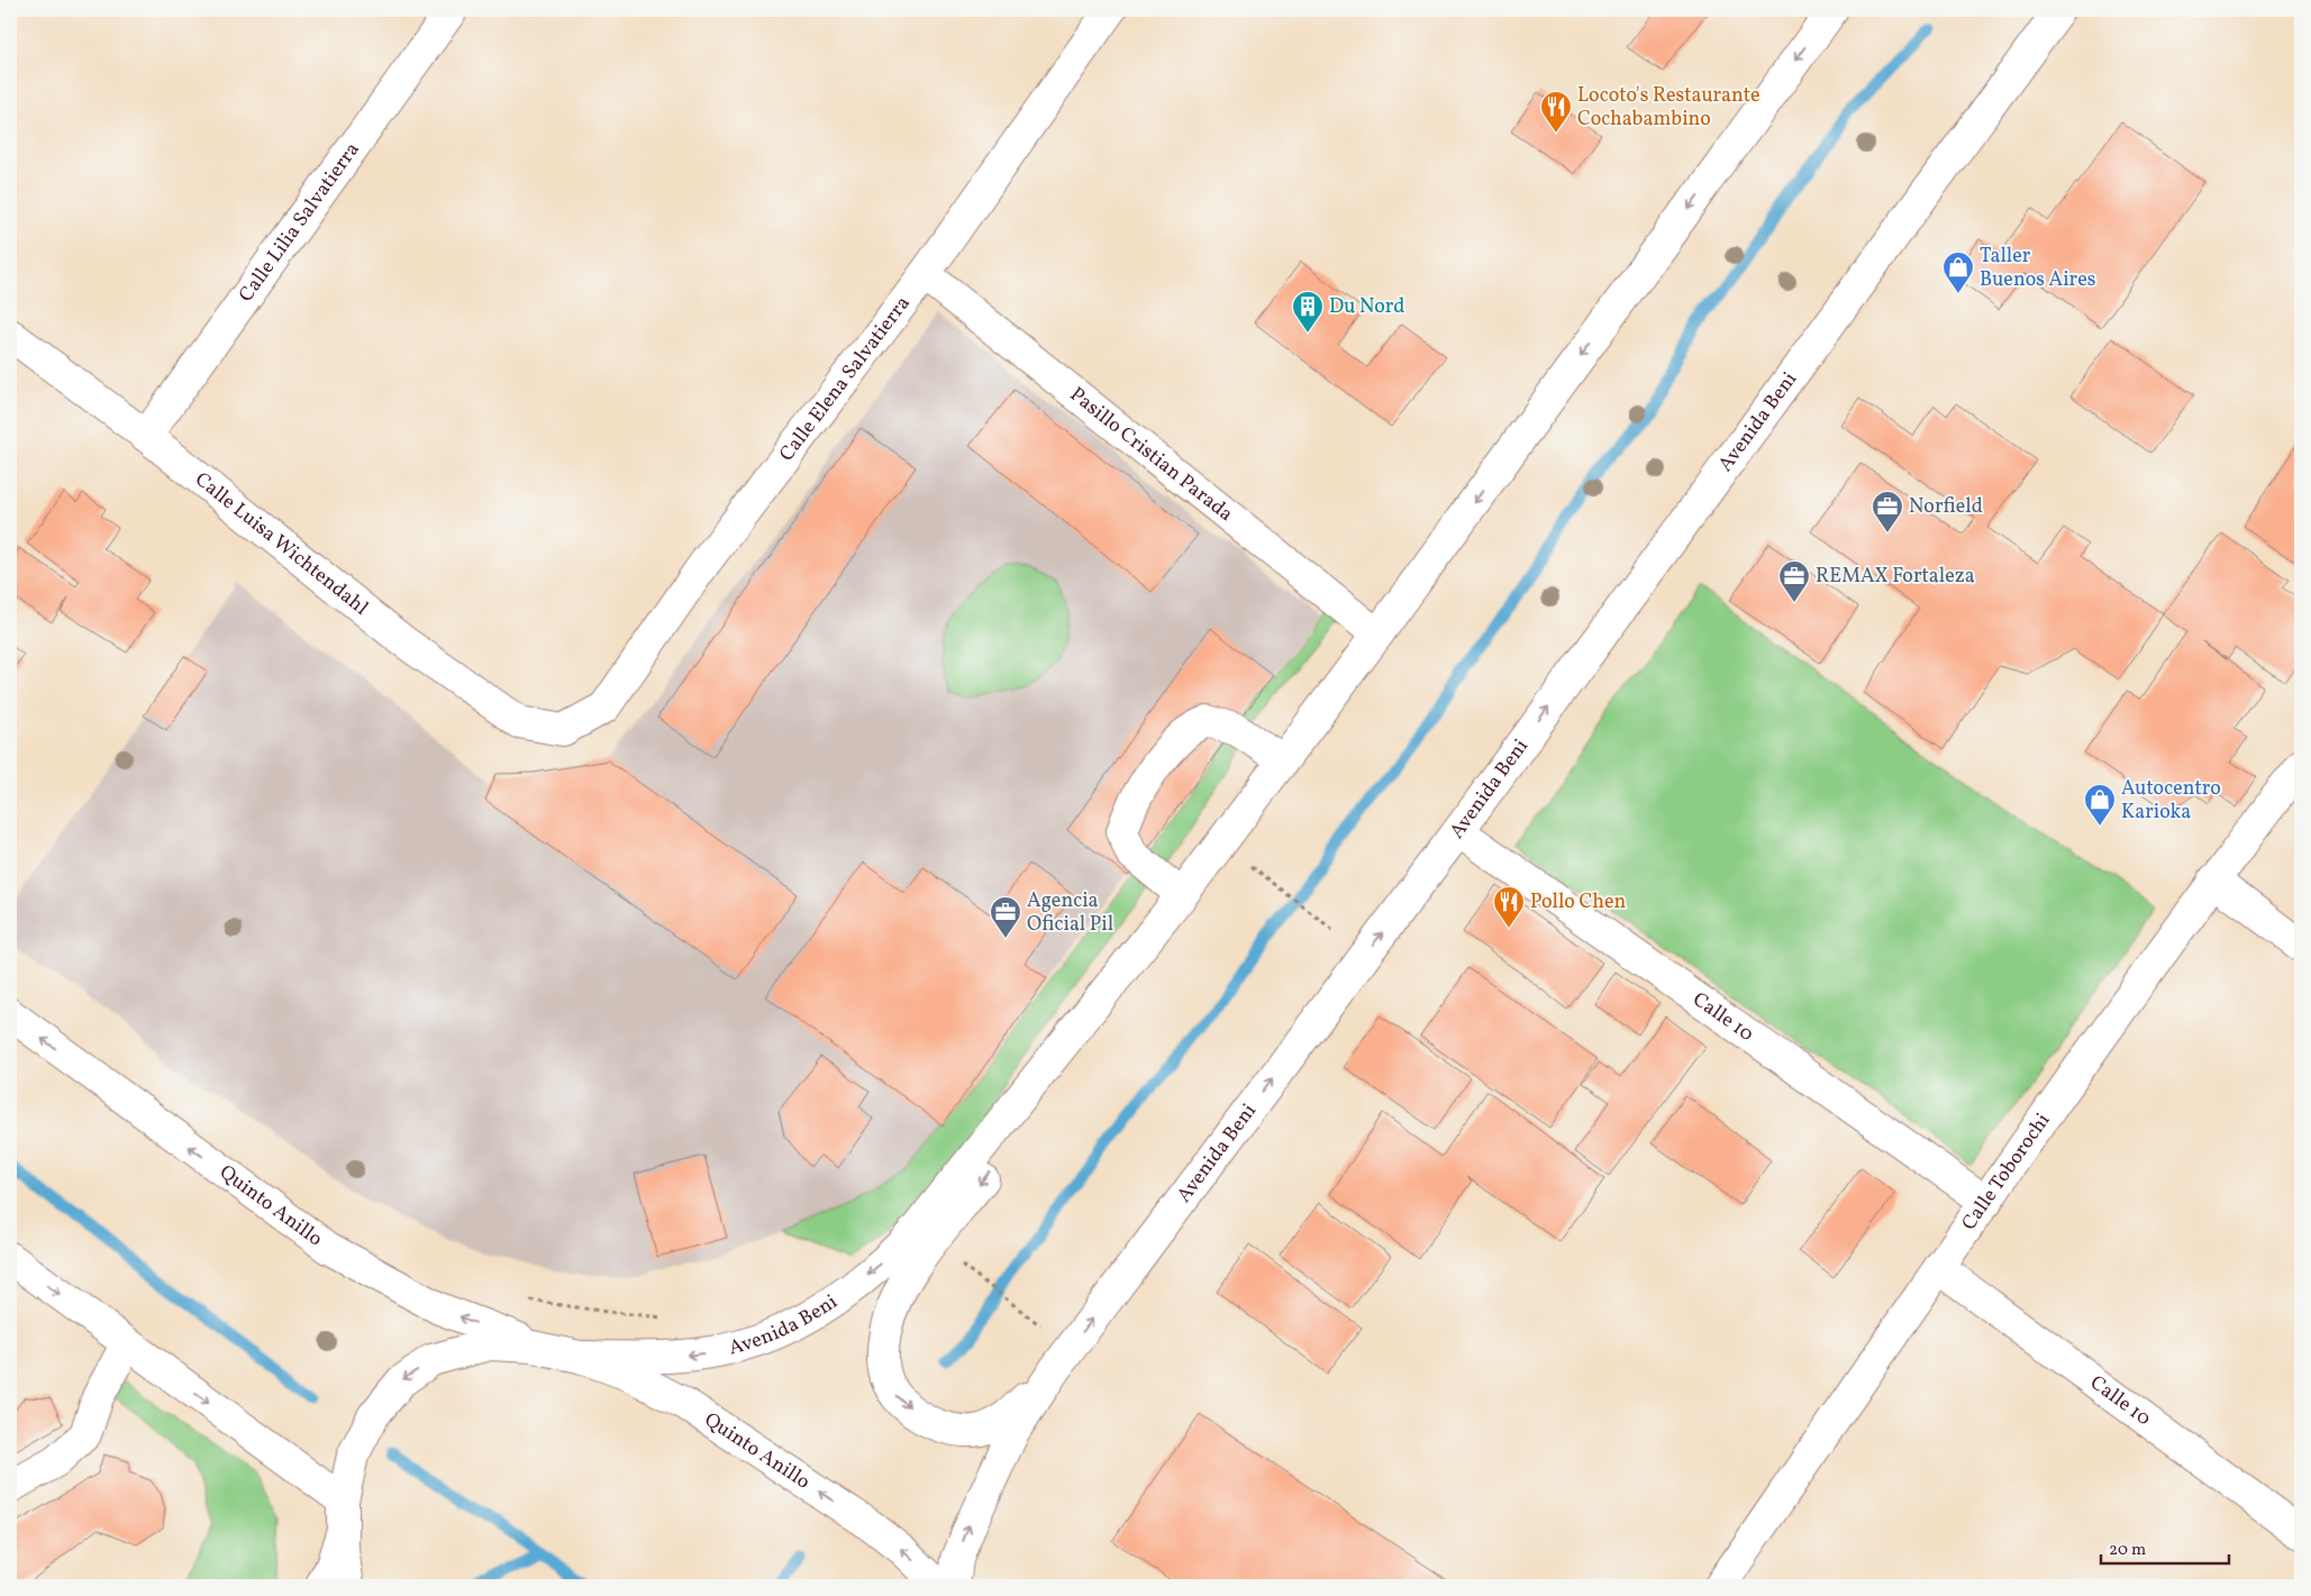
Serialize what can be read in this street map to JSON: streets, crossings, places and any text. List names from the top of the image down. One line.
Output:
{"streets":{"street":["Calle Lilia Salvatierra","Calle Elena Salvatierra","Avenida Beni","Pasillo Cristian Parada","Calle Luisa Wichtendahl","Calle 10","Calle Toborochi","Quinto Anillo"]},"crossings":[["Calle Lilia Salvatierra","Calle Luisa Wichtendahl"],["Calle Elena Salvatierra","Pasillo Cristian Parada"],["Calle Elena Salvatierra","Calle Luisa Wichtendahl"],["Avenida Beni","Pasillo Cristian Parada"],["Avenida Beni","Calle 10"],["Avenida Beni","Quinto Anillo"],["Calle 10","Calle Toborochi"]],"one_way":["Quinto Anillo"],"places":{"restaurant":["Locoto's Restaurante Cochabambino","Pollo Chen"],"shop":["Taller Buenos Aires","Autocentro Karioka"],"building":["Du Nord"],"office":["Norfield","REMAX Fortaleza","Agencia Oficial Pil"]},"scale_bar":"20 m"}
